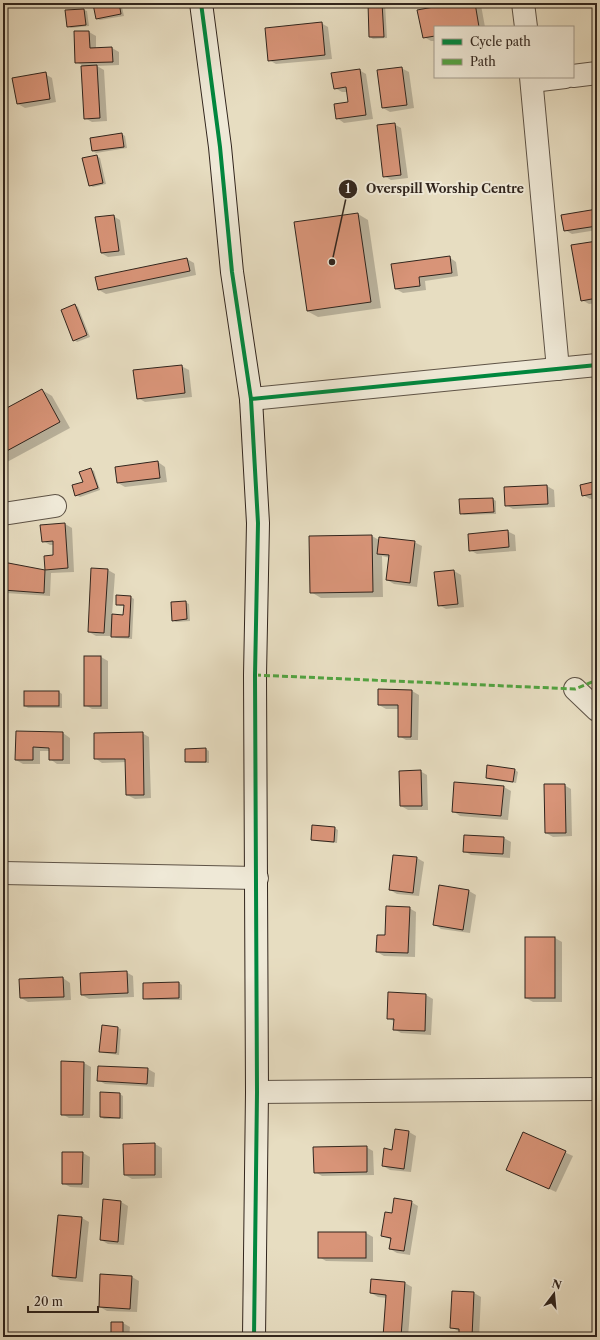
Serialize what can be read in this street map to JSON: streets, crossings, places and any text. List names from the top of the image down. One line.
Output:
{"places":["Overspill Worship Centre"],"legend":["Cycle path","Path"],"scale_bar":"20 m","north":"top"}
